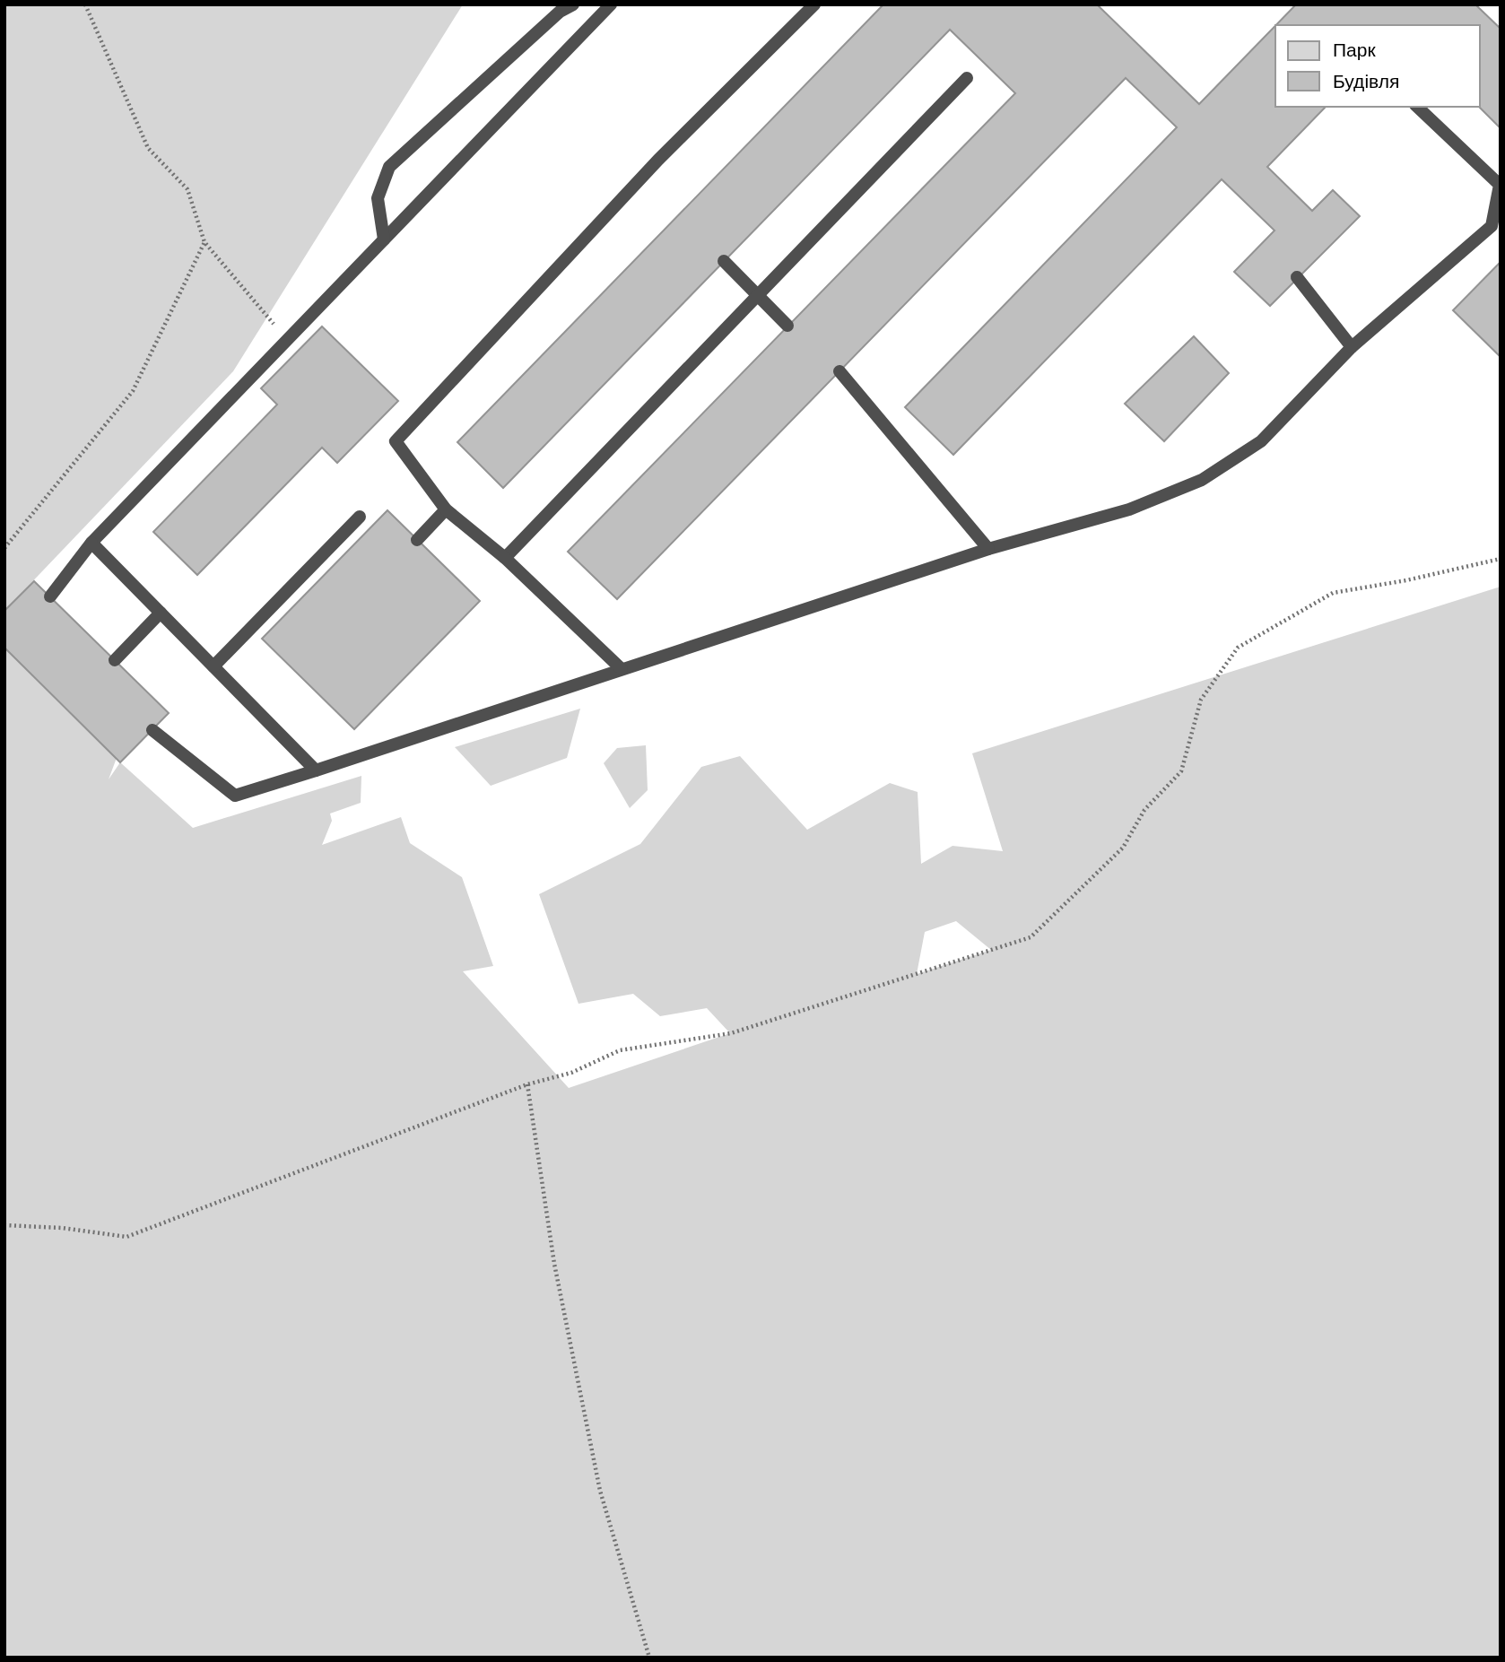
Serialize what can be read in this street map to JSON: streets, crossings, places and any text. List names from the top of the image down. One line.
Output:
{"legend":["Парк","Будівля"]}
